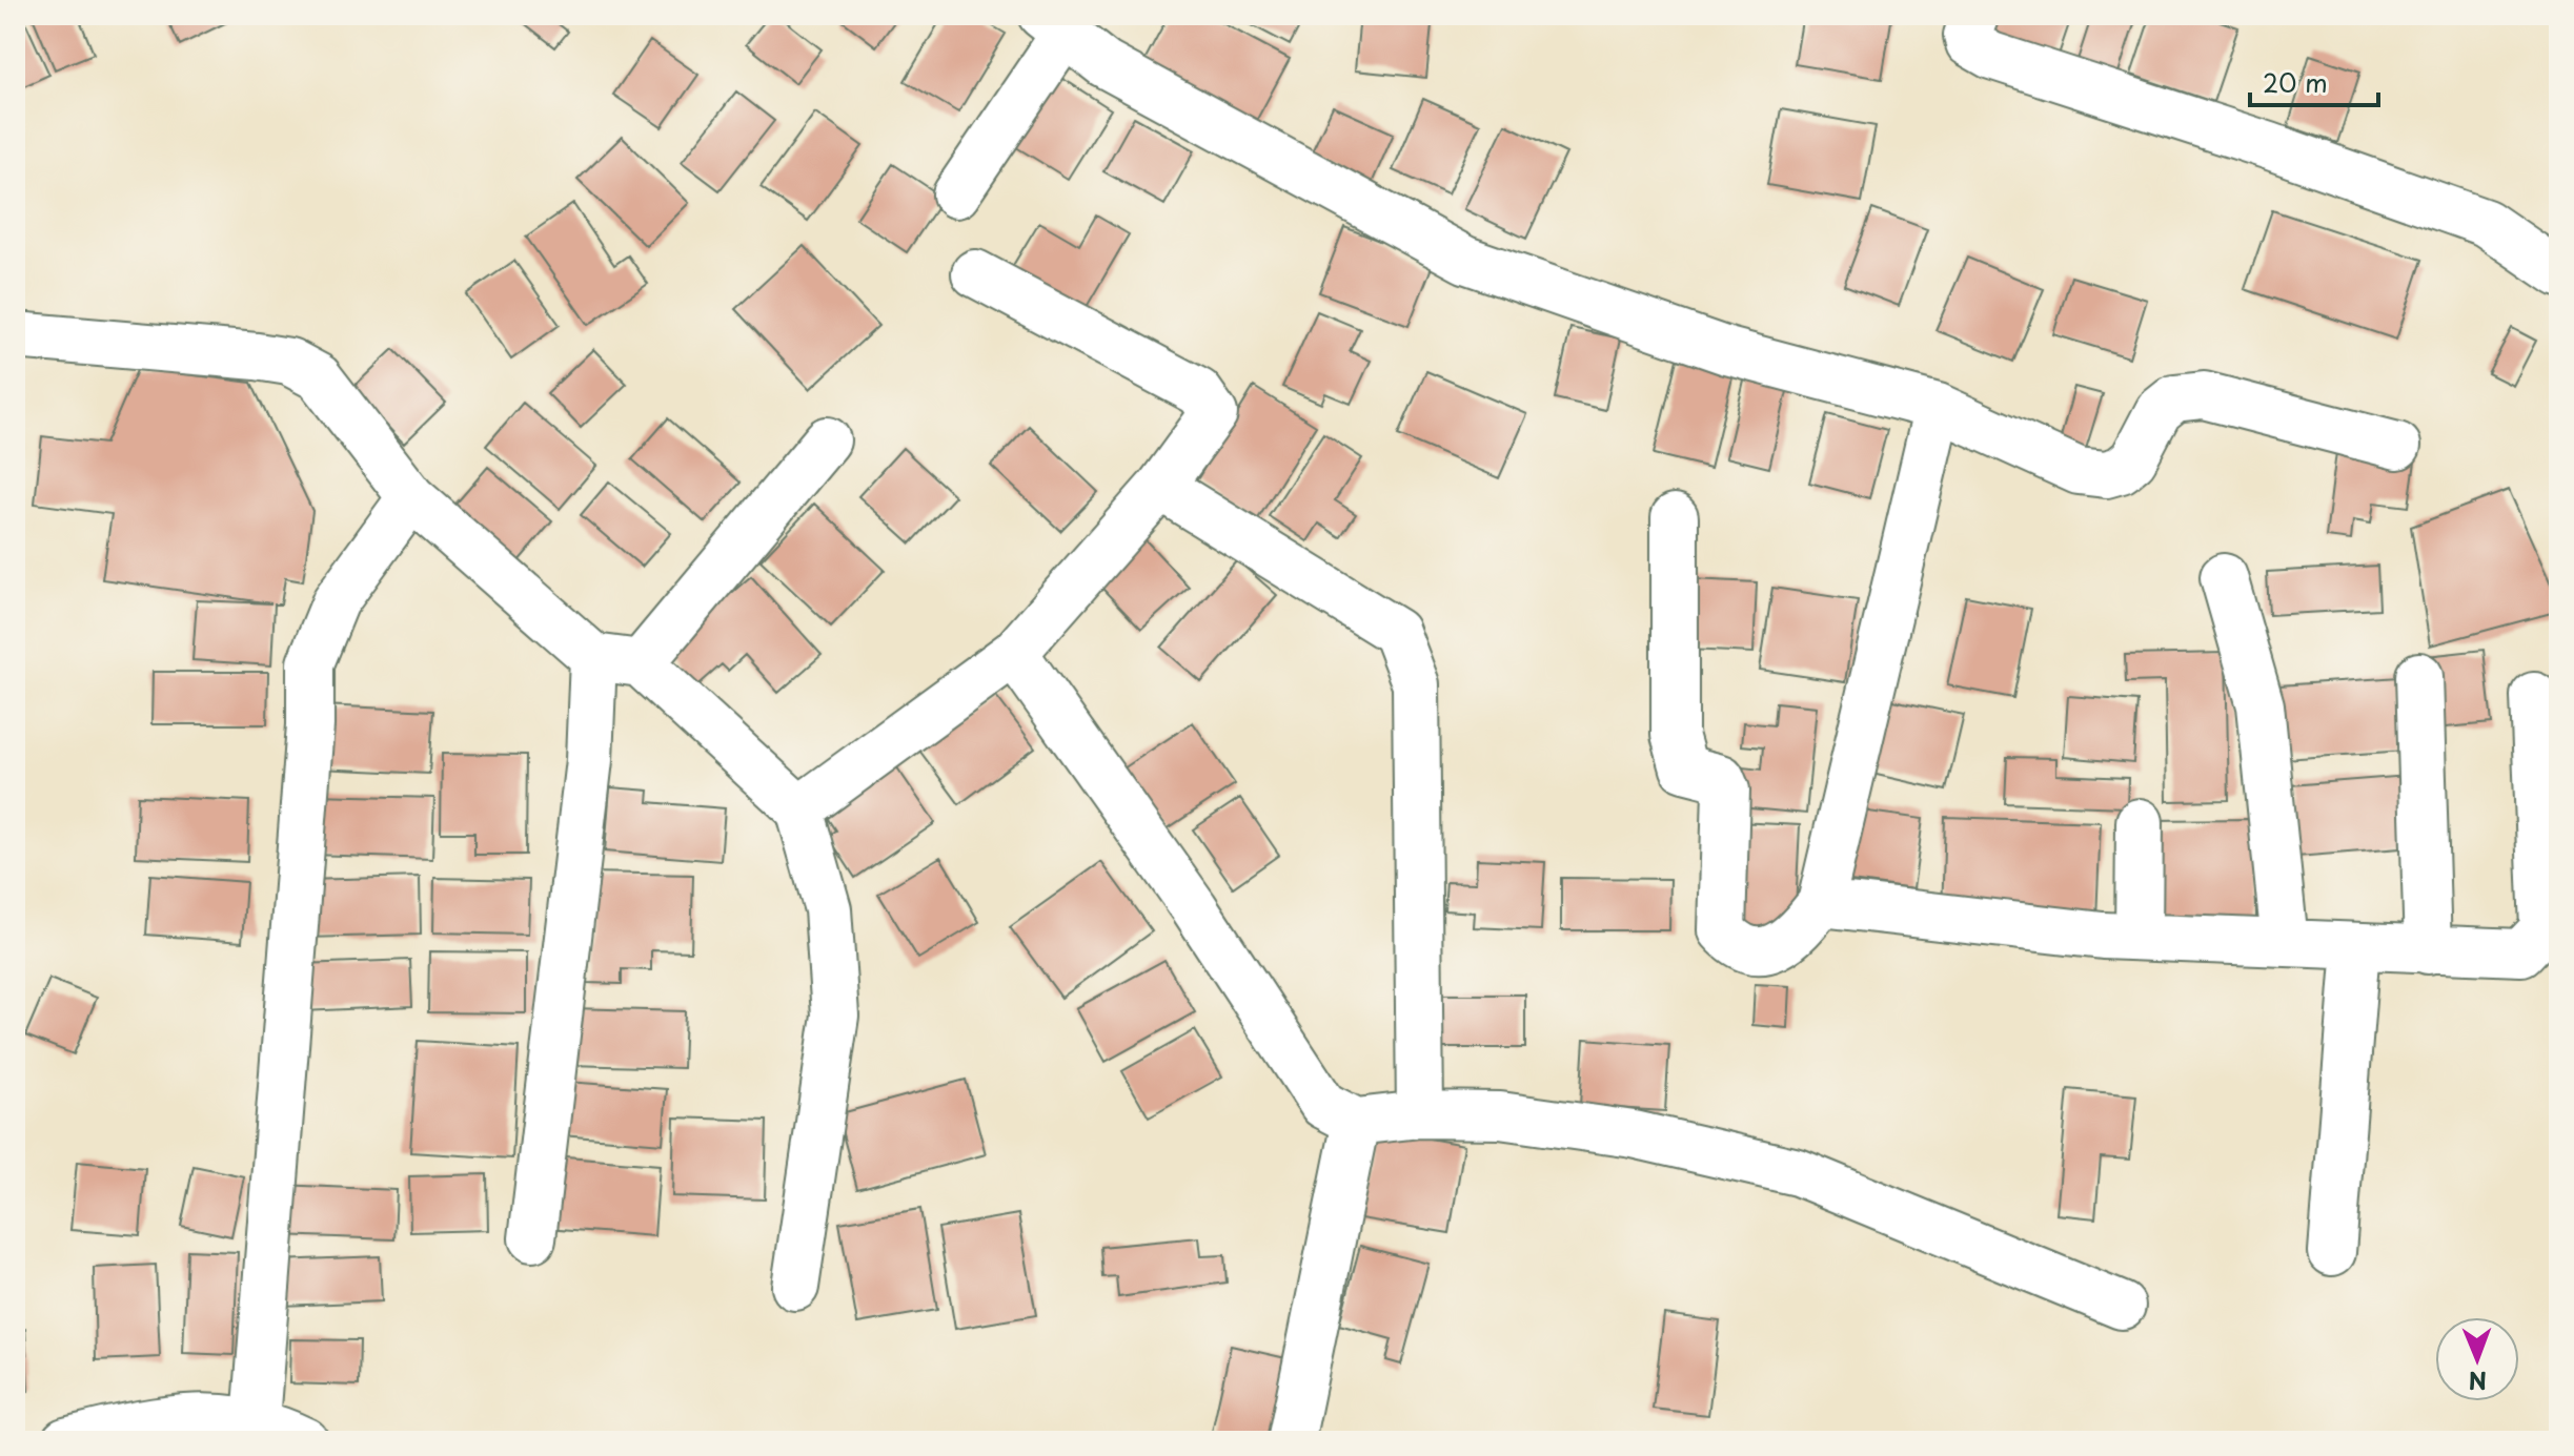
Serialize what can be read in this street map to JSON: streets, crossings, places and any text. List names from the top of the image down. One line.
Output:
{"scale_bar":"20 m","north":"bottom"}
